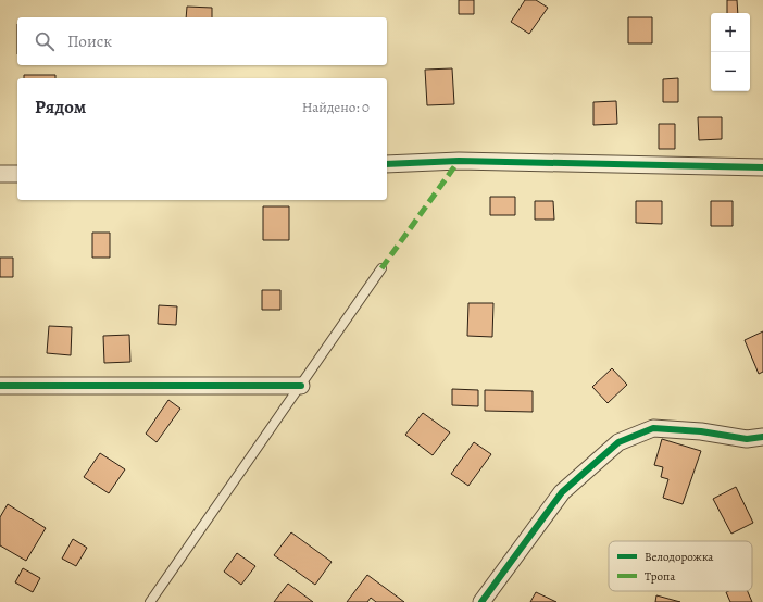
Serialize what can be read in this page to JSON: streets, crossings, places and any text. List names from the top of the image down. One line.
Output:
{"legend":["Велодорожка","Тропа"],"page":{"map_buttons":["+","−"],"search":"Поиск","heading":["Рядом","Найдено: 0"]}}
